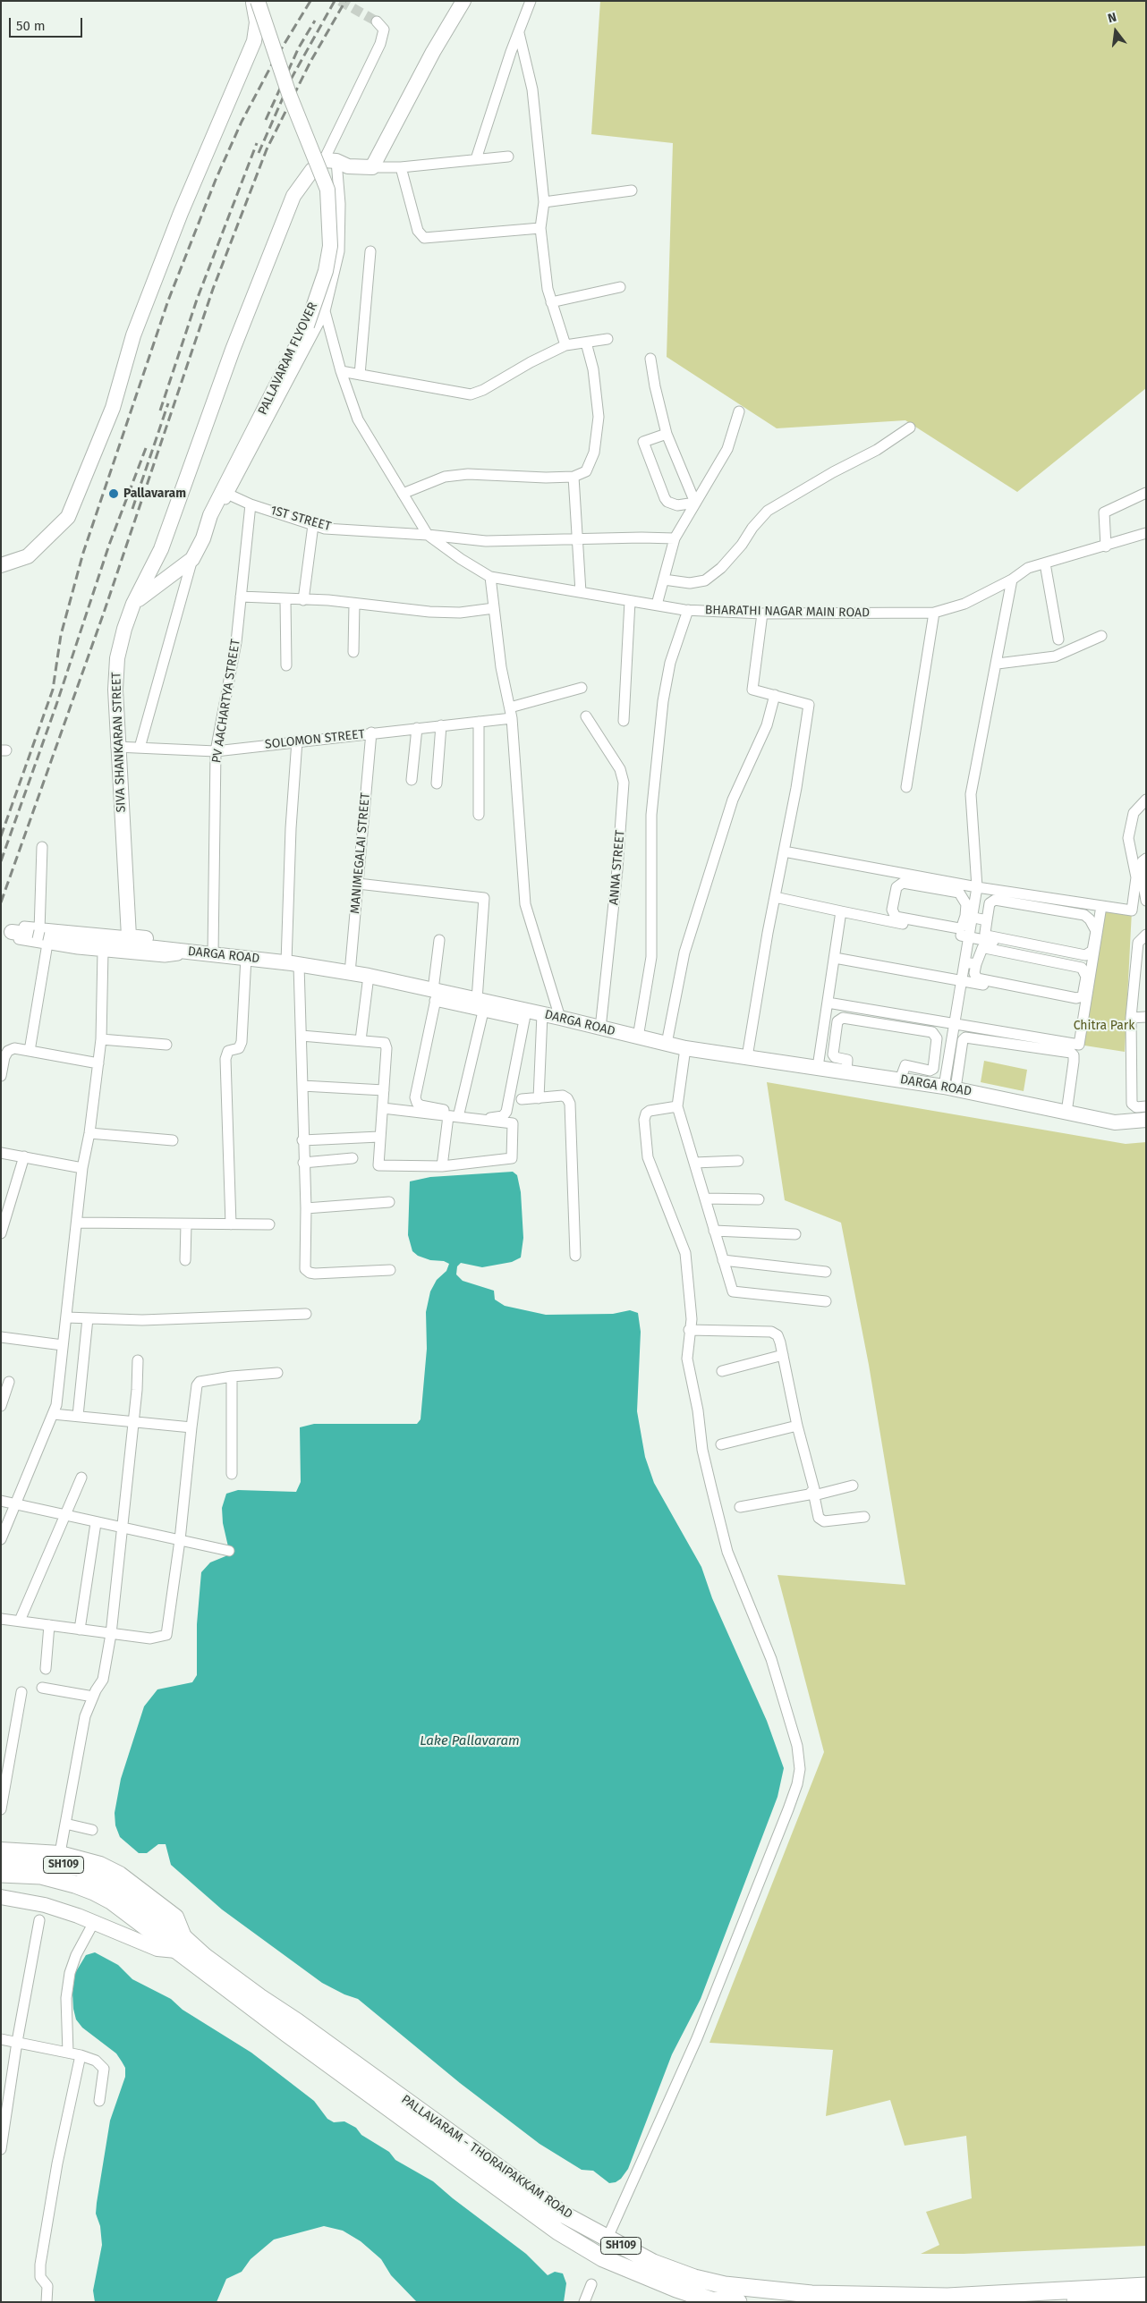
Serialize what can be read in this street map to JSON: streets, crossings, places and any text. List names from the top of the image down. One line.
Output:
{"streets":{"main road":["SH109","PALLAVARAM - THORAIPAKKAM ROAD"],"street":["PALLAVARAM FLYOVER","1ST STREET","BHARATHI NAGAR MAIN ROAD","PV AACHARTYA STREET","SOLOMON STREET","SIVA SHANKARAN STREET","MANIMEGALAI STREET","ANNA STREET","DARGA ROAD"]},"crossings":[["1ST STREET","BHARATHI NAGAR MAIN ROAD"],["1ST STREET","PV AACHARTYA STREET"],["PV AACHARTYA STREET","SOLOMON STREET"],["PV AACHARTYA STREET","DARGA ROAD"],["SOLOMON STREET","SIVA SHANKARAN STREET"],["SOLOMON STREET","MANIMEGALAI STREET"],["MANIMEGALAI STREET","DARGA ROAD"],["ANNA STREET","DARGA ROAD"],["SH109","PALLAVARAM - THORAIPAKKAM ROAD"]],"water":["Lake Pallavaram"],"parks":["Chitra Park"],"places":["Pallavaram"],"scale_bar":"50 m","north":"top"}
